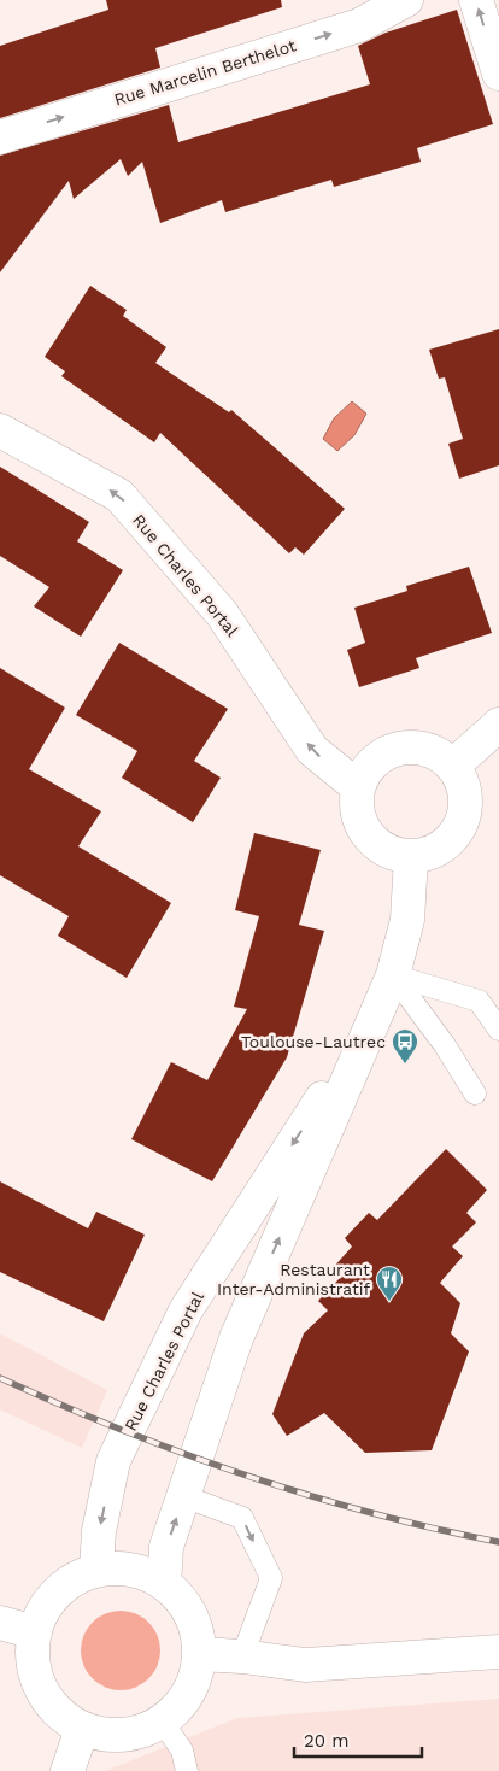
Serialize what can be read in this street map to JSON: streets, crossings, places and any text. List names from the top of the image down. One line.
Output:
{"streets":{"street":["Rue Marcelin Berthelot","Rue Charles Portal"]},"one_way":["Rue Marcelin Berthelot"],"places":{"bus stop":["Toulouse-Lautrec"],"restaurant":["Restaurant Inter-Administratif"]},"scale_bar":"20 m"}
